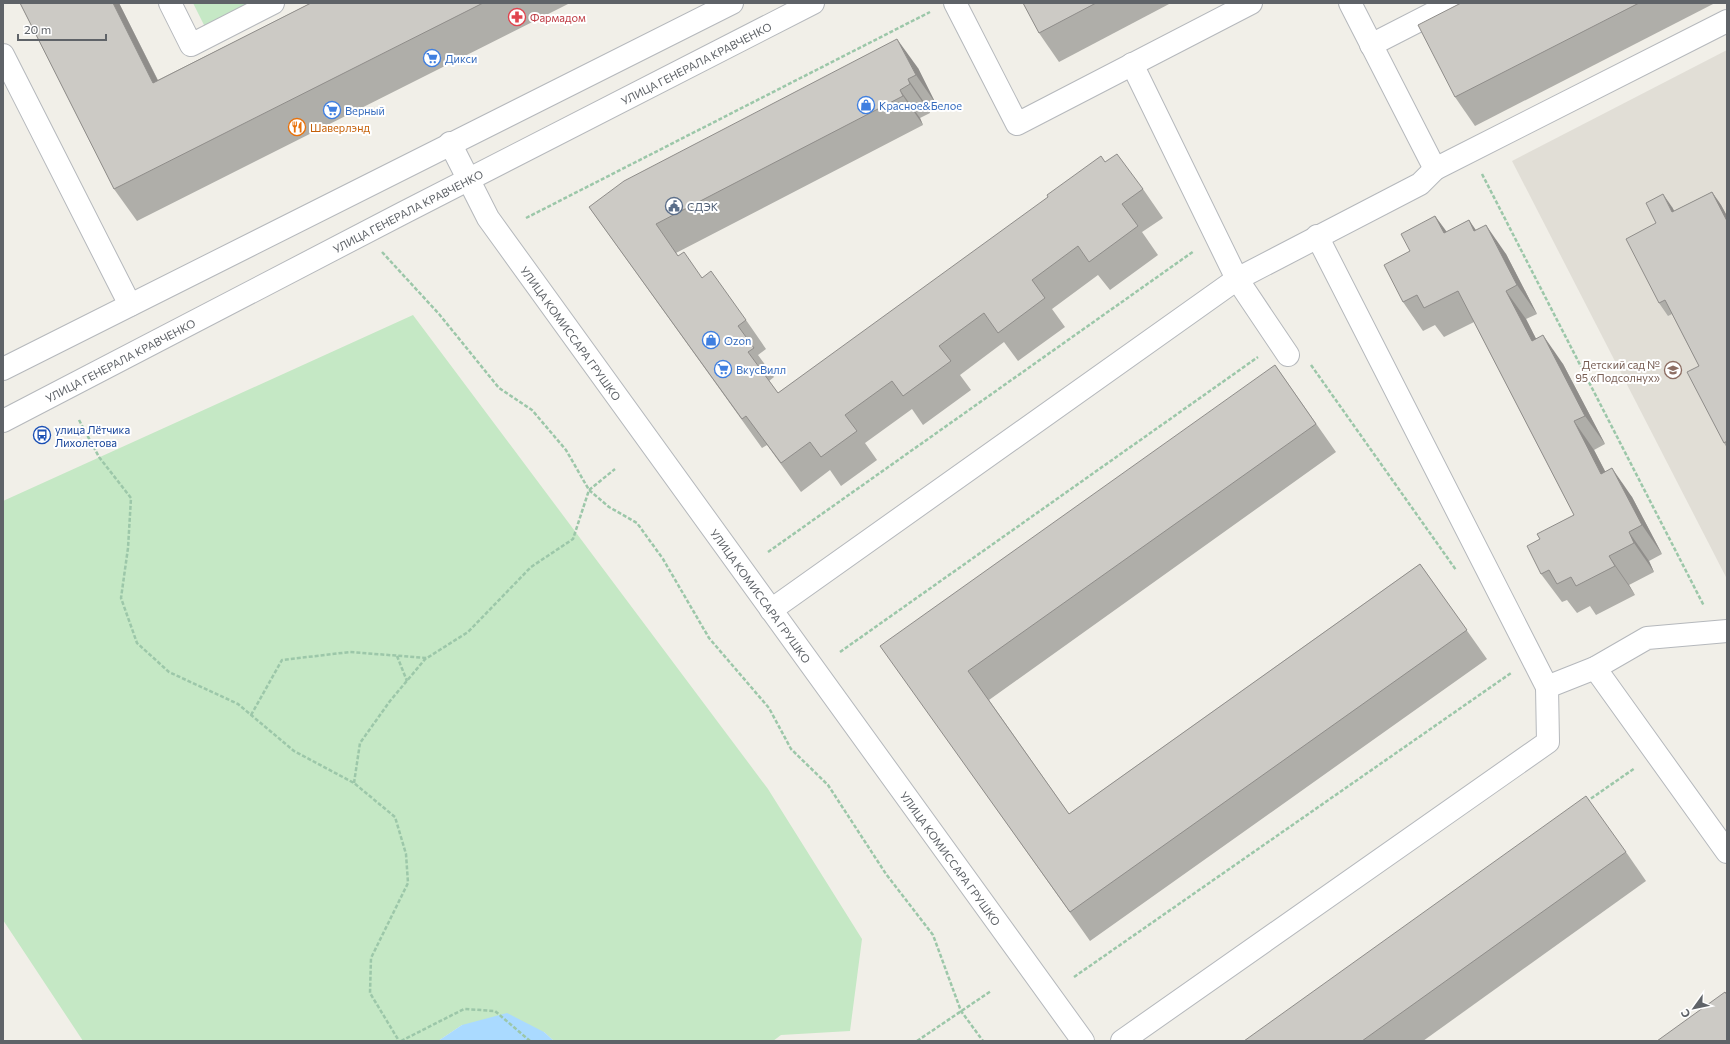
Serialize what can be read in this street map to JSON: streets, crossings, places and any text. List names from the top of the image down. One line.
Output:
{"streets":{"street":["УЛИЦА ГЕНЕРАЛА КРАВЧЕНКО","УЛИЦА КОМИССАРА ГРУШКО"]},"crossings":[["УЛИЦА ГЕНЕРАЛА КРАВЧЕНКО","УЛИЦА КОМИССАРА ГРУШКО"]],"places":{"pharmacy":["Фармадом"],"supermarket":["Дикси","Верный","ВкусВилл"],"shop":["Красное&Белое","Ozon"],"restaurant":["Шаверлэнд"],"public building":["СДЭК"],"school or university":["Детский сад № 95 «Подсолнух»"],"bus stop":["улица Лётчика Лихолетова"]},"scale_bar":"20 m","north":"bottom left"}
